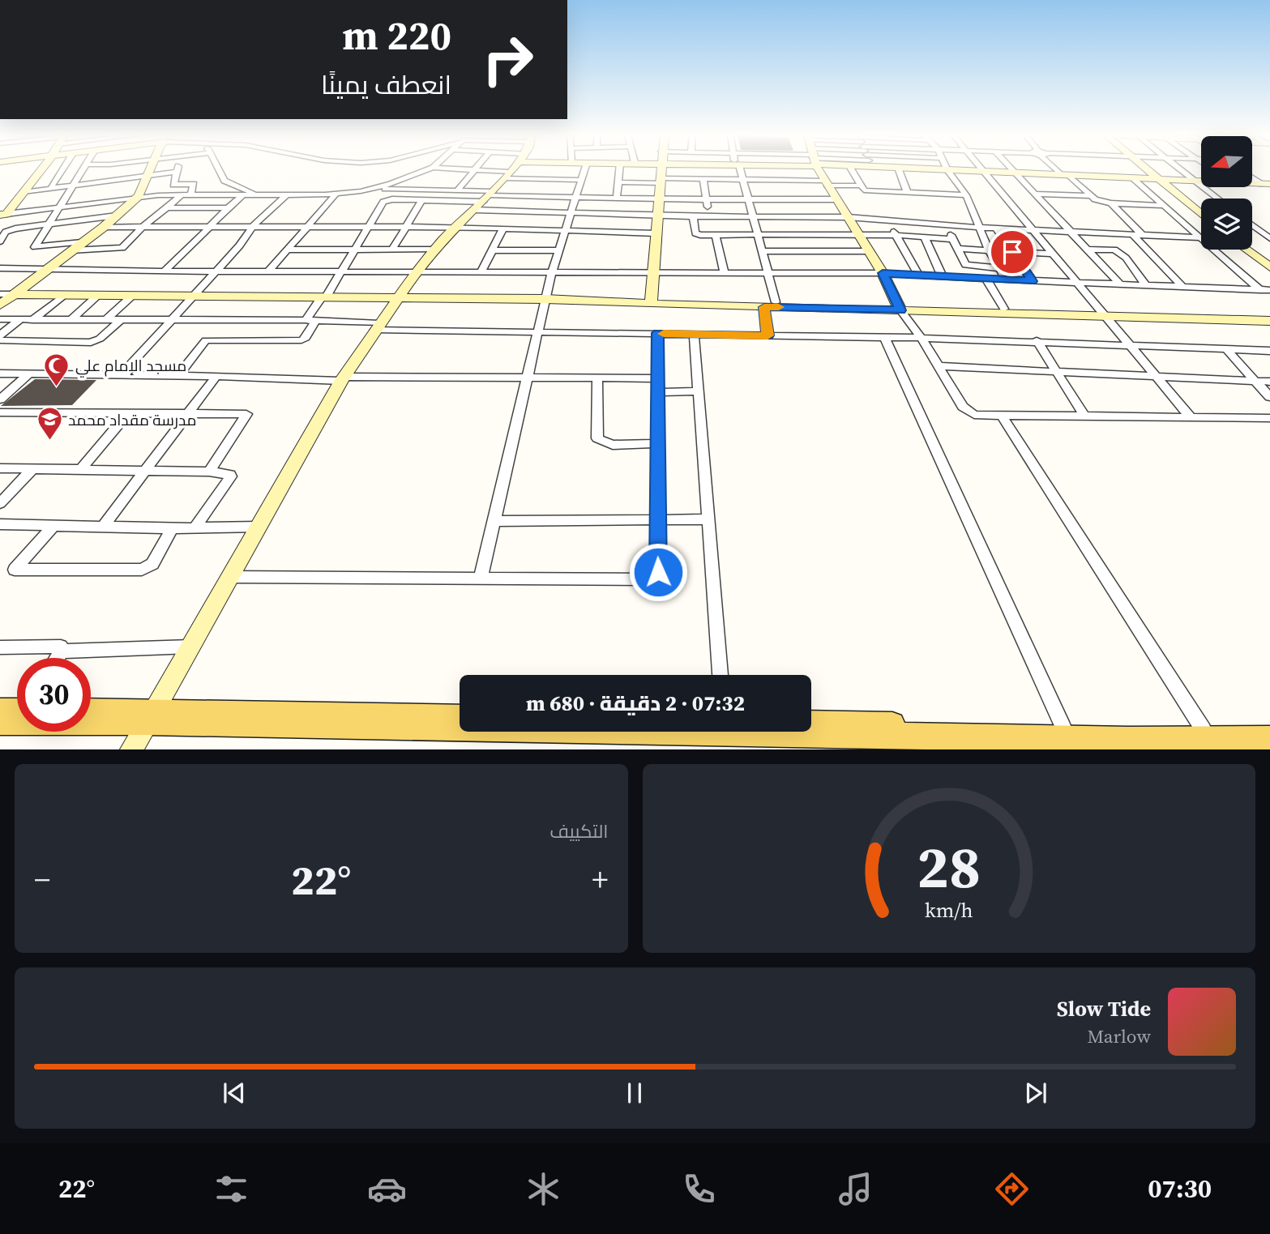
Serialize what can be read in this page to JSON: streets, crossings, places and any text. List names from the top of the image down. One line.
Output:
{"places":{"mosque":["مسجد الإمام علي"],"school or university":["مدرسة مقداد محمد"]},"north":"left","page":{"turn":["220 m","انعطف يمينًا"],"limit":"30","trip":"07:32 · 2 دقيقة · 680 m","tile":"التكييف","heat":["−","22°","+"],"song":["Slow Tide","Marlow"],"tabs":["07:30","22°"],"gauge":["28","km/h"]}}
